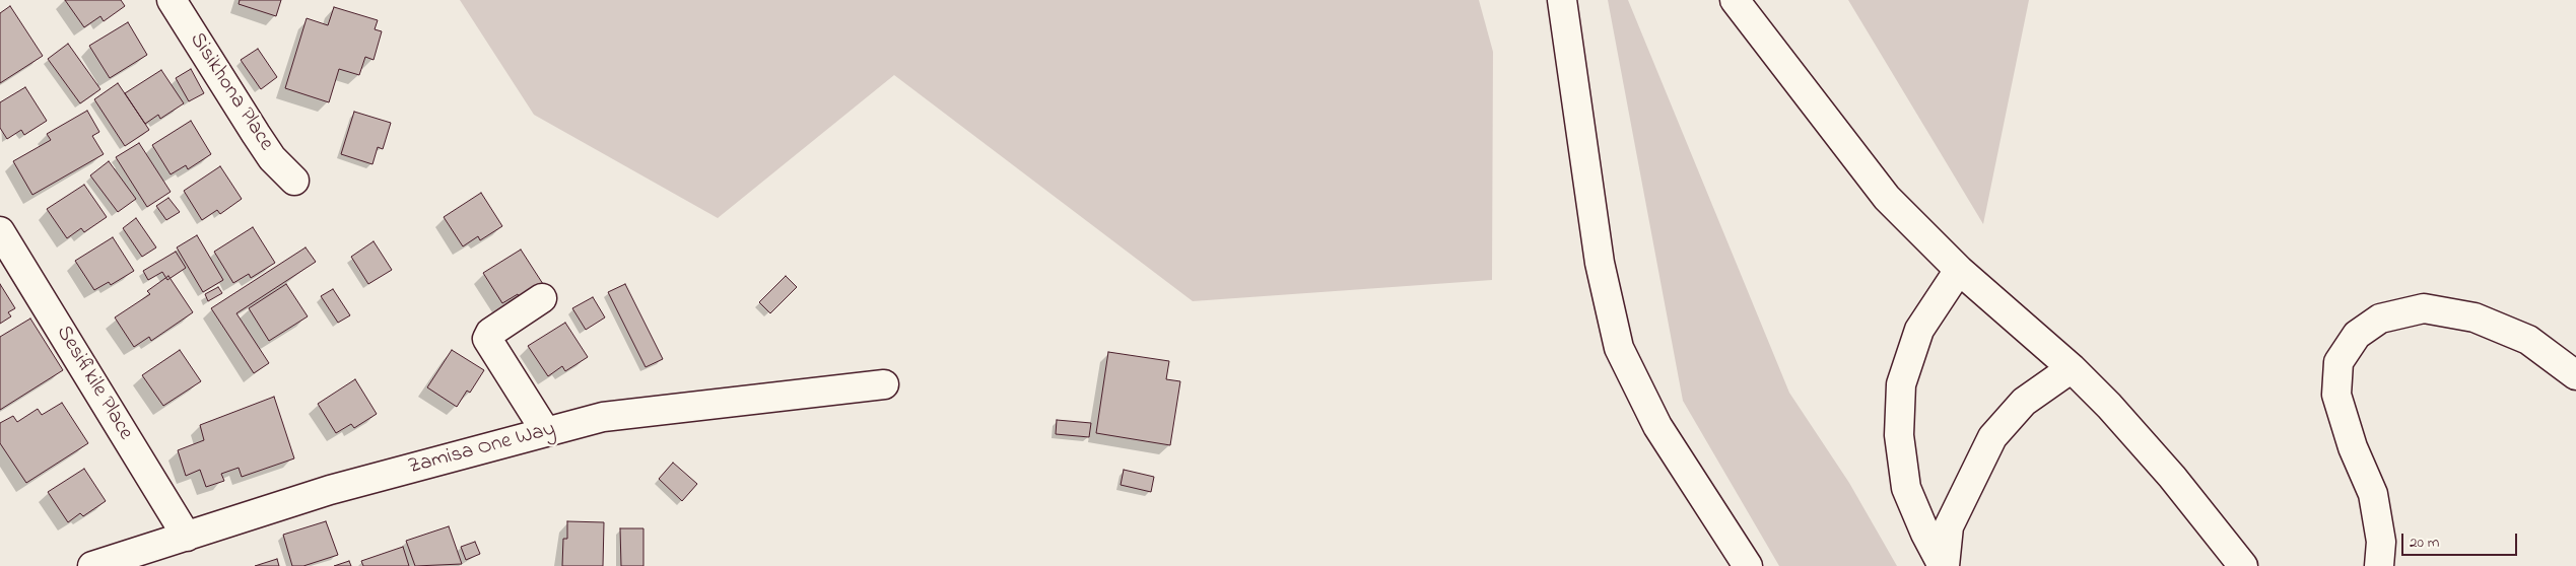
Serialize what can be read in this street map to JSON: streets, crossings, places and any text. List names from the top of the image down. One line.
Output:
{"streets":{"street":["Sisikhona Place","Sesifikile Place","Zamisa One Way"]},"crossings":[["Sesifikile Place","Zamisa One Way"]],"scale_bar":"20 m"}
